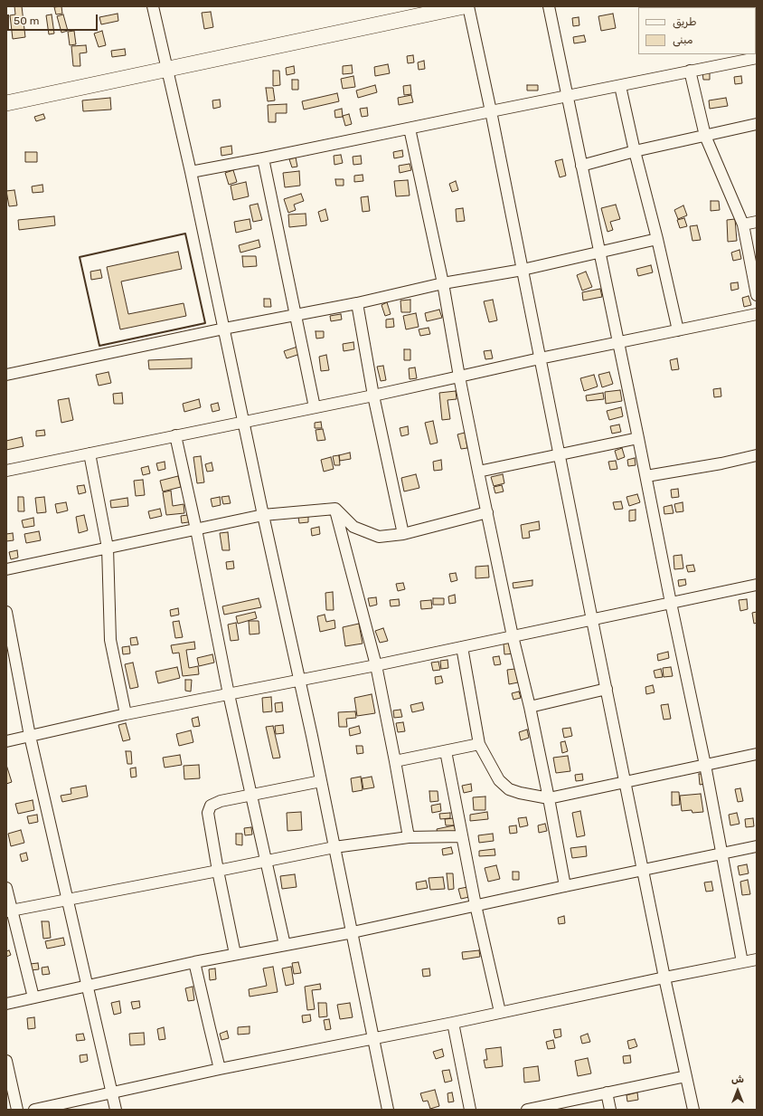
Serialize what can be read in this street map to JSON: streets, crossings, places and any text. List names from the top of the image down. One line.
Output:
{"legend":["طريق","مبنى"],"scale_bar":"50 m","north":"top"}
